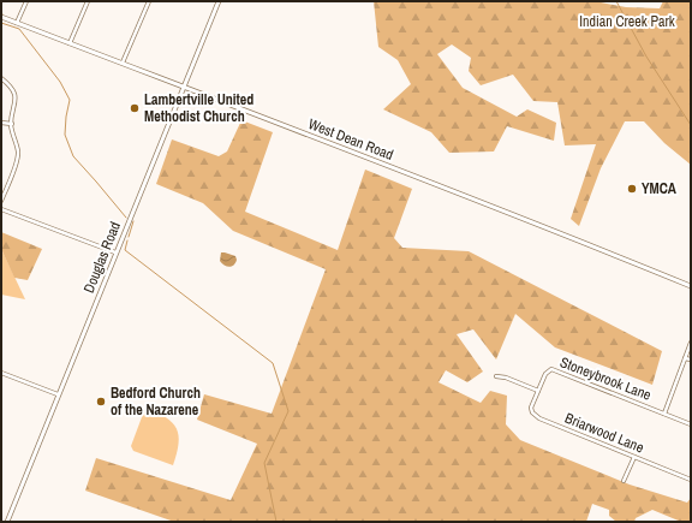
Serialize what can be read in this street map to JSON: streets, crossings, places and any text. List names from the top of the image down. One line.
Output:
{"streets":{"street":["West Dean Road","Douglas Road","Stoneybrook Lane","Briarwood Lane"]},"crossings":[["West Dean Road","Douglas Road"],["Stoneybrook Lane","Briarwood Lane"]],"parks":["Indian Creek Park"],"places":["Lambertville United Methodist Church","YMCA","Bedford Church of the Nazarene"]}
